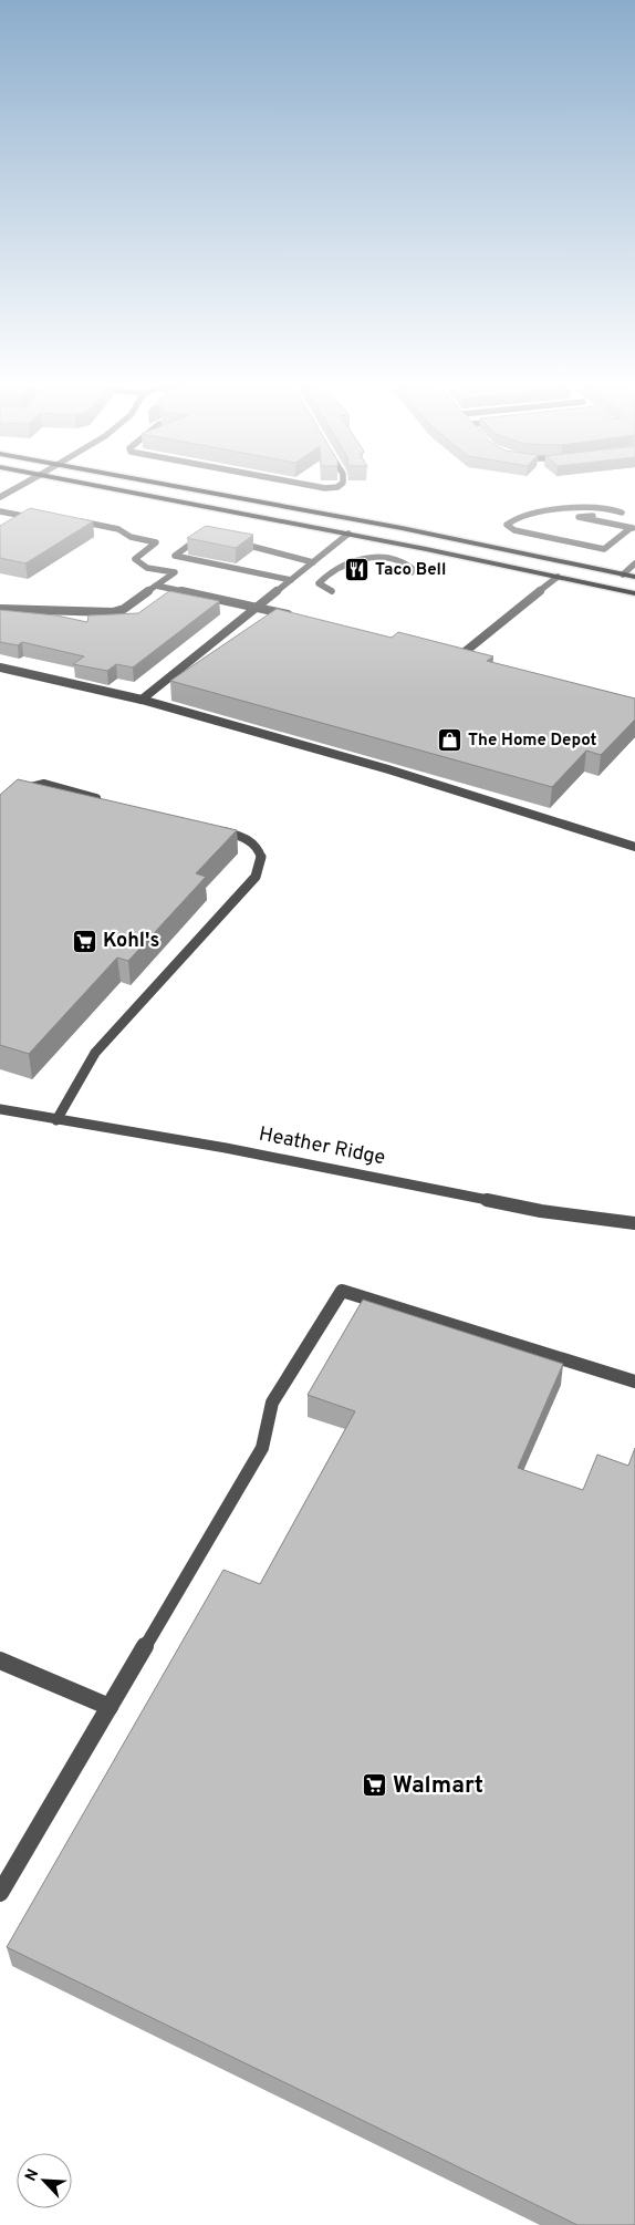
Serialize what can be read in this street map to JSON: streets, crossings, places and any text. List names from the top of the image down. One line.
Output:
{"streets":{"street":["Heather Ridge"]},"places":{"restaurant":["Taco Bell"],"shop":["The Home Depot"],"supermarket":["Kohl's","Walmart"]},"north":"top left"}
